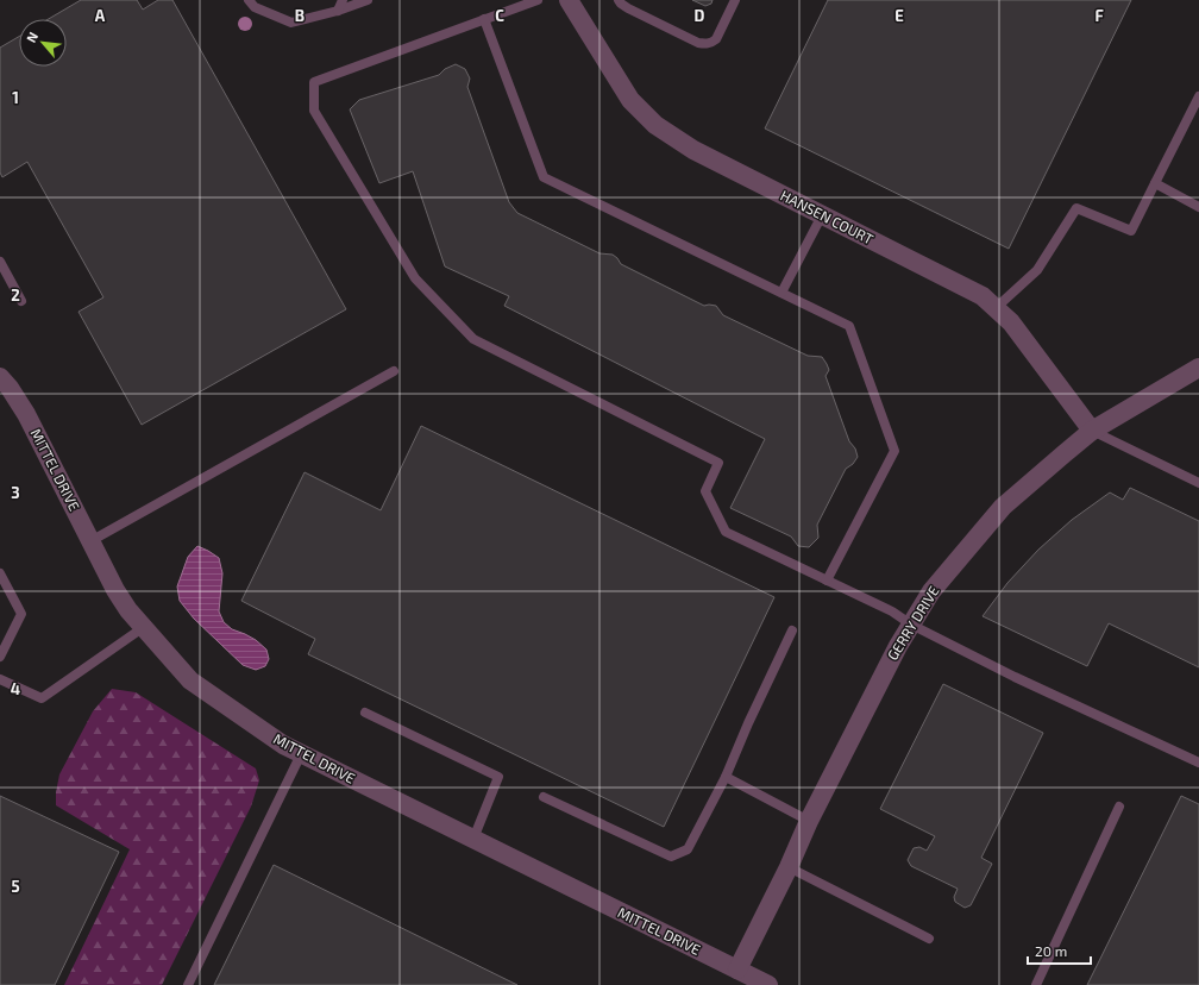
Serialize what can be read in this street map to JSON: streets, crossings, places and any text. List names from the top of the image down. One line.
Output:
{"streets":{"street":["HANSEN COURT","MITTEL DRIVE","GERRY DRIVE"]},"crossings":[["HANSEN COURT","GERRY DRIVE"],["MITTEL DRIVE","GERRY DRIVE"]],"scale_bar":"20 m","north":"top left","grid":{"columns":["A","B","C","D","E","F"],"rows":["1","2","3","4","5"]}}
